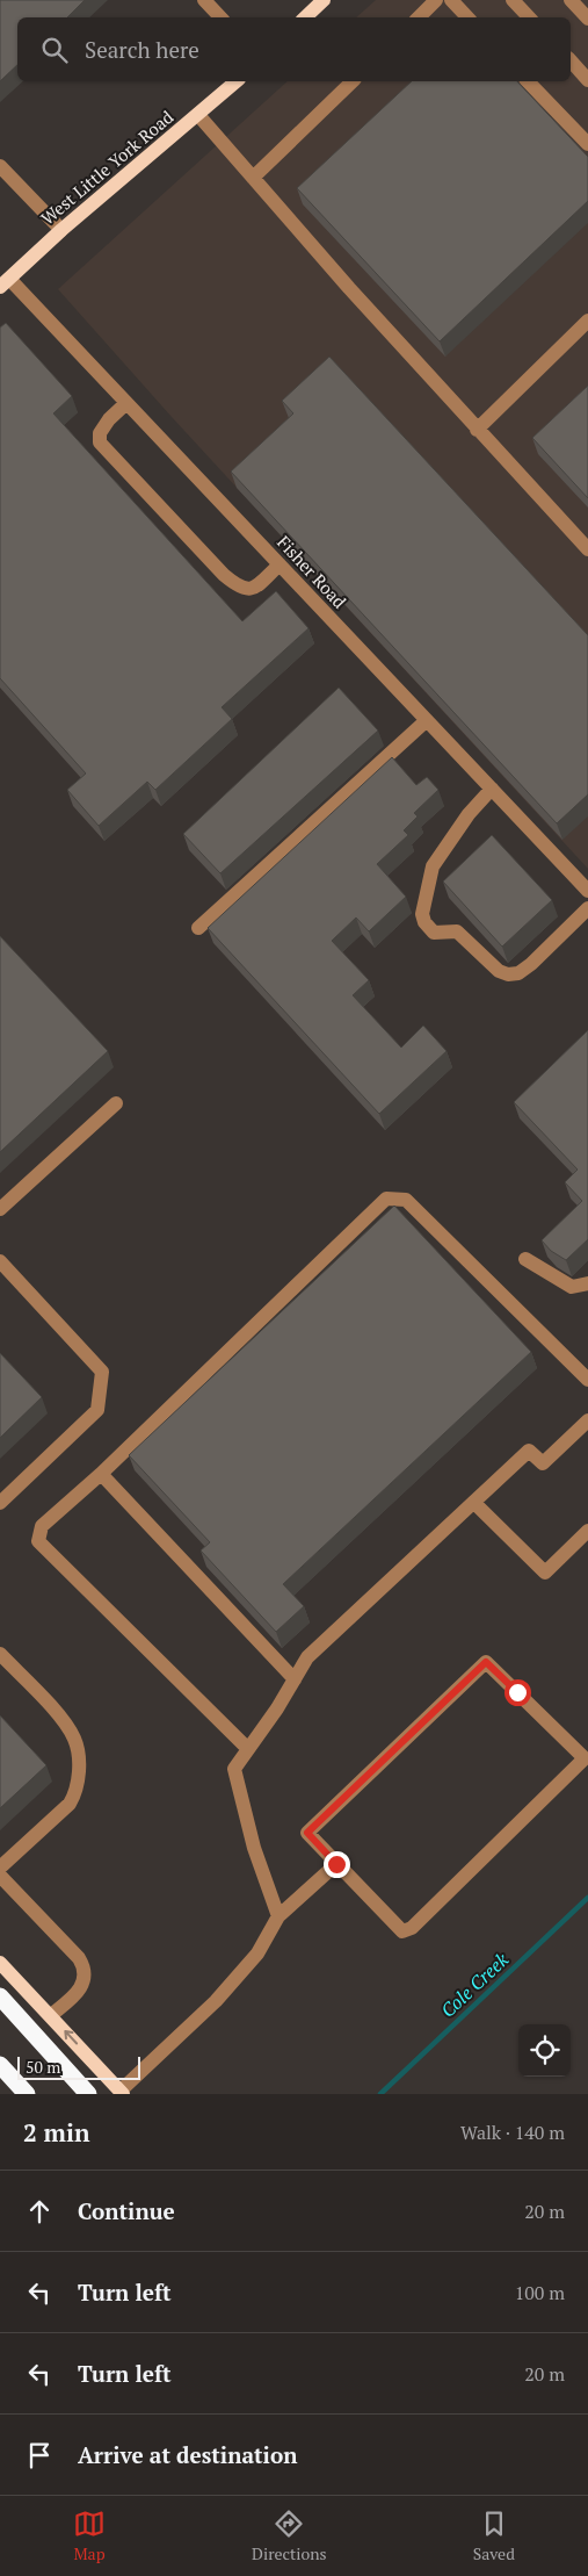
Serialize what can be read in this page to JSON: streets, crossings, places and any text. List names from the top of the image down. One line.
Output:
{"streets":{"main road":["West Little York Road"],"street":["Fisher Road"]},"crossings":[["West Little York Road","Fisher Road"]],"water":["Cole Creek"],"scale_bar":"50 m","page":{"search":"Search here","scale":"50 m","heading":["2 min","Walk · 140 m"],"list":[["Continue","20 m"],["Turn left","100 m"],["Turn left","20 m"],"Arrive at destination"],"nav":["Map","Directions","Saved"]}}
